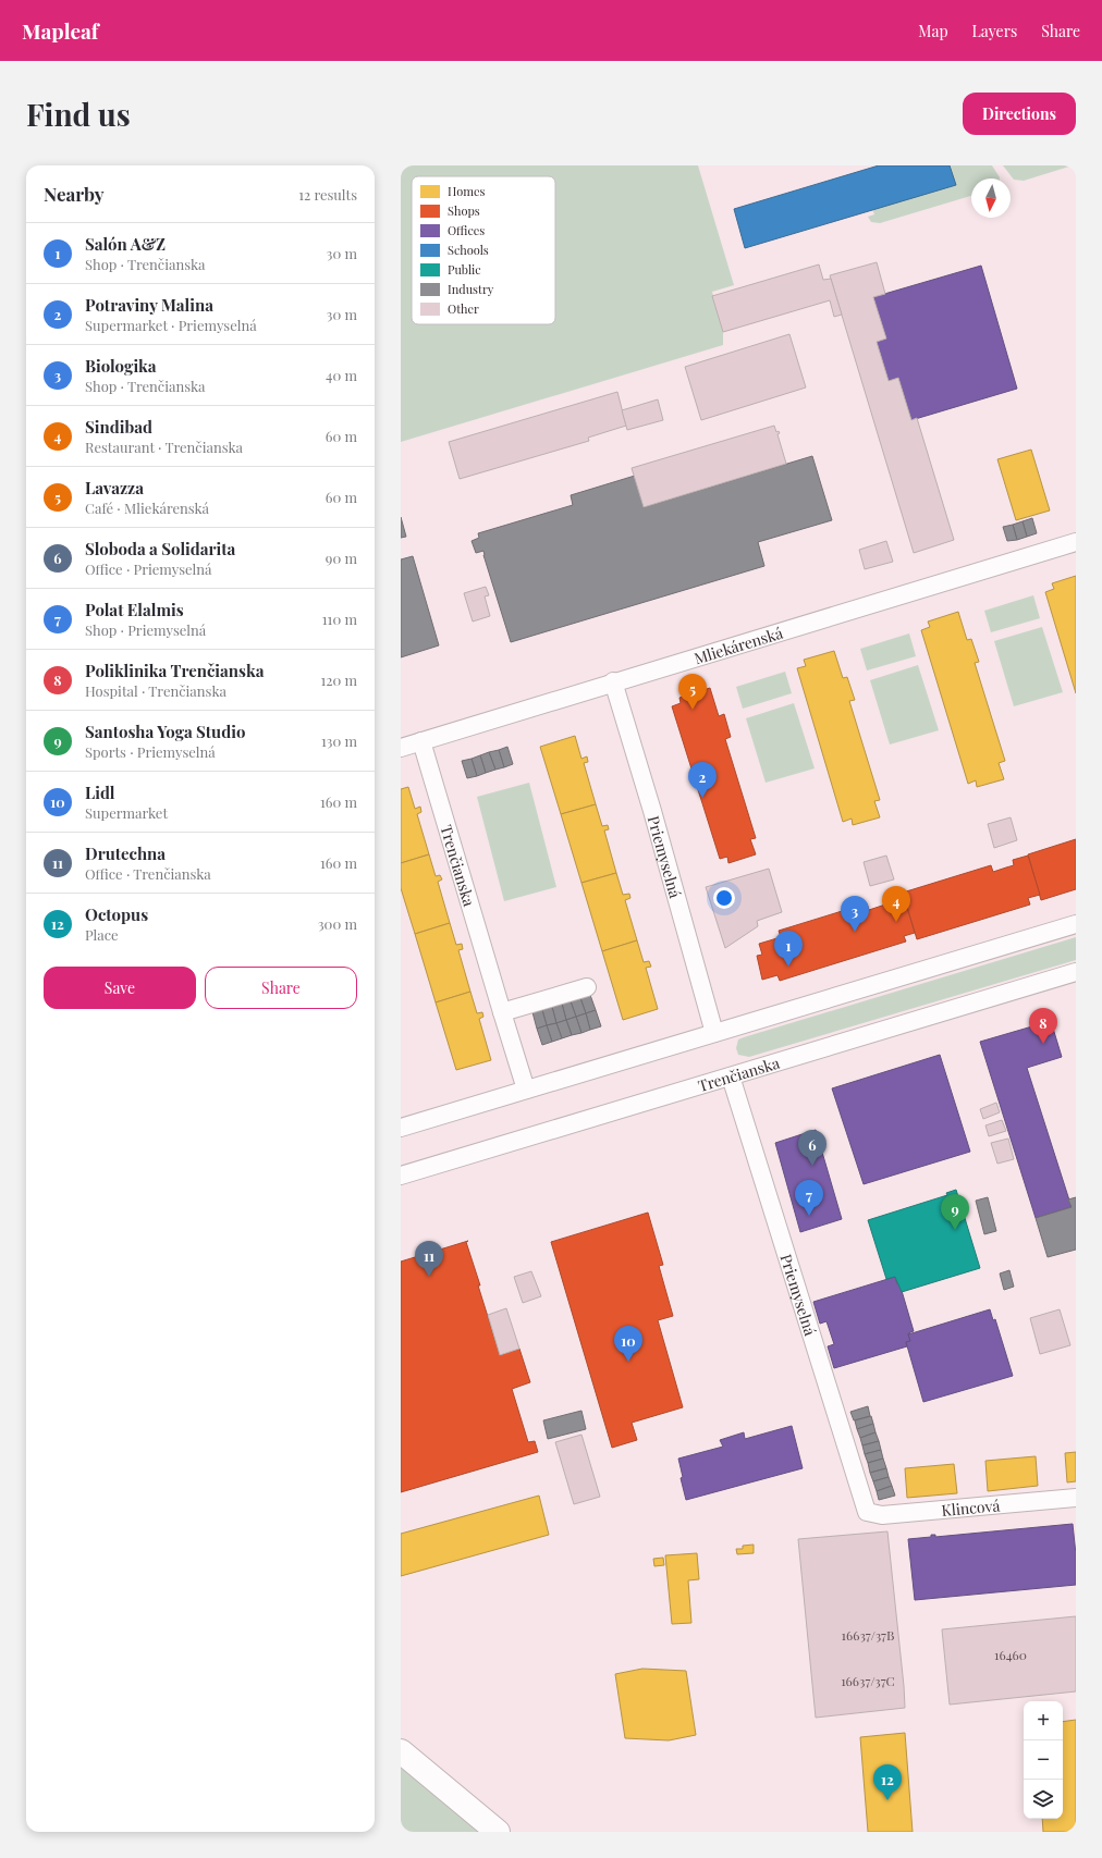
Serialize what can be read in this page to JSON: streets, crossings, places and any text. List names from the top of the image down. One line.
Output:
{"streets":{"street":["Mliekárenská","Priemyselná","Trenčianska","Klincová"]},"crossings":[["Mliekárenská","Priemyselná"],["Mliekárenská","Trenčianska"],["Priemyselná","Trenčianska"],["Priemyselná","Klincová"]],"house_numbers":["16637/37B","16460","16637/37C"],"legend":["Homes","Shops","Offices","Schools","Public","Industry","Other"],"north":"bottom","page":{"header":"Mapleaf","nav":["Map","Layers","Share"],"buttons":["Directions",["Save","Share"]],"title":"Find us","heading":["Nearby","12 results"],"list":[{"mark":"1","name":"Salón A&Z","note":"Shop · Trenčianska","value":"30 m"},{"mark":"2","name":"Potraviny Malina","note":"Supermarket · Priemyselná","value":"30 m"},{"mark":"3","name":"Biologika","note":"Shop · Trenčianska","value":"40 m"},{"mark":"4","name":"Sindibad","note":"Restaurant · Trenčianska","value":"60 m"},{"mark":"5","name":"Lavazza","note":"Café · Mliekárenská","value":"60 m"},{"mark":"6","name":"Sloboda a Solidarita","note":"Office · Priemyselná","value":"90 m"},{"mark":"7","name":"Polat Elalmis","note":"Shop · Priemyselná","value":"110 m"},{"mark":"8","name":"Poliklinika Trenčianska","note":"Hospital · Trenčianska","value":"120 m"},{"mark":"9","name":"Santosha Yoga Studio","note":"Sports · Priemyselná","value":"130 m"},{"mark":"10","name":"Lidl","note":"Supermarket","value":"160 m"},{"mark":"11","name":"Drutechna","note":"Office · Trenčianska","value":"160 m"},{"mark":"12","name":"Octopus","note":"Place","value":"300 m"}],"pins":["5","2","4","3","1","8","6","7","9","11","10","12"],"map_buttons":["+","−"]}}
